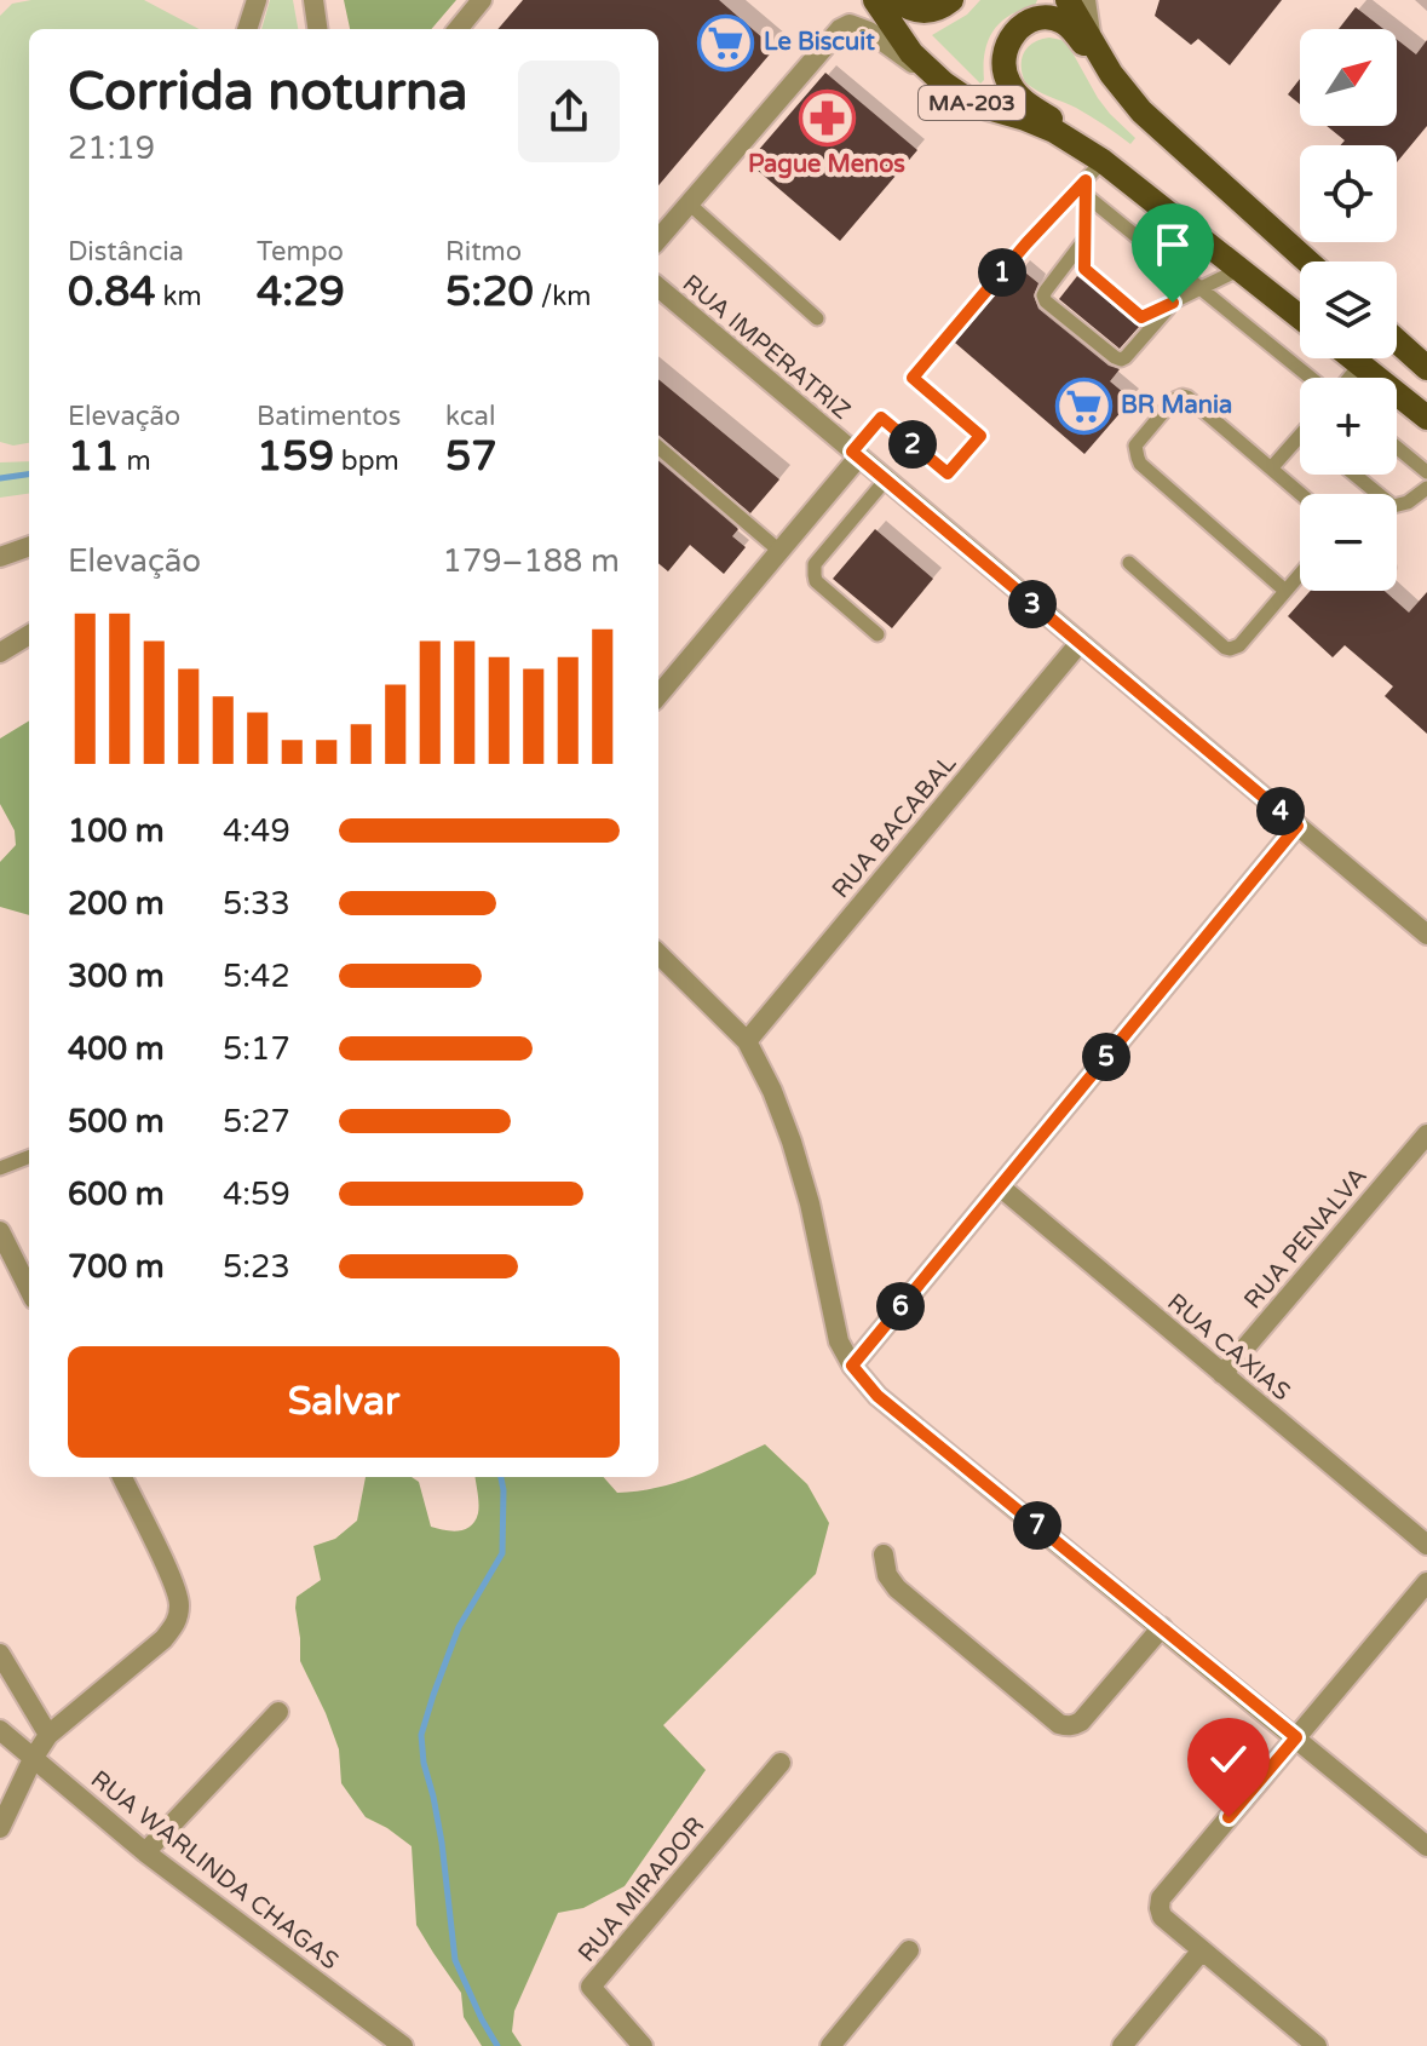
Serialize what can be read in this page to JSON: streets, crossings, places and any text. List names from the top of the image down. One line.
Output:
{"streets":{"main road":["MA-203"],"street":["RUA IMPERATRIZ","RUA BACABAL","RUA PENALVA","RUA CAXIAS","RUA WARLINDA CHAGAS","RUA MIRADOR"]},"crossings":[["RUA IMPERATRIZ","RUA BACABAL"],["RUA PENALVA","RUA CAXIAS"]],"places":{"supermarket":["Le Biscuit","BR Mania"],"pharmacy":["Pague Menos"]},"north":"top right","page":{"map_buttons":["+","−"],"heading":["Corrida noturna","21:19"],"stats":[["Distância","0.84 km"],["Tempo","4:29"],["Ritmo","5:20 /km"],["Elevação","11 m"],["Batimentos","159 bpm"],["kcal","57"]],"pins":["1","2","3","4","5","6","7"],"chart":["Elevação","179–188 m"],"list":[{"name":"100 m","note":"4:49"},{"name":"200 m","note":"5:33"},{"name":"300 m","note":"5:42"},{"name":"400 m","note":"5:17"},{"name":"500 m","note":"5:27"},{"name":"600 m","note":"4:59"},{"name":"700 m","note":"5:23"}],"buttons":"Salvar"}}
